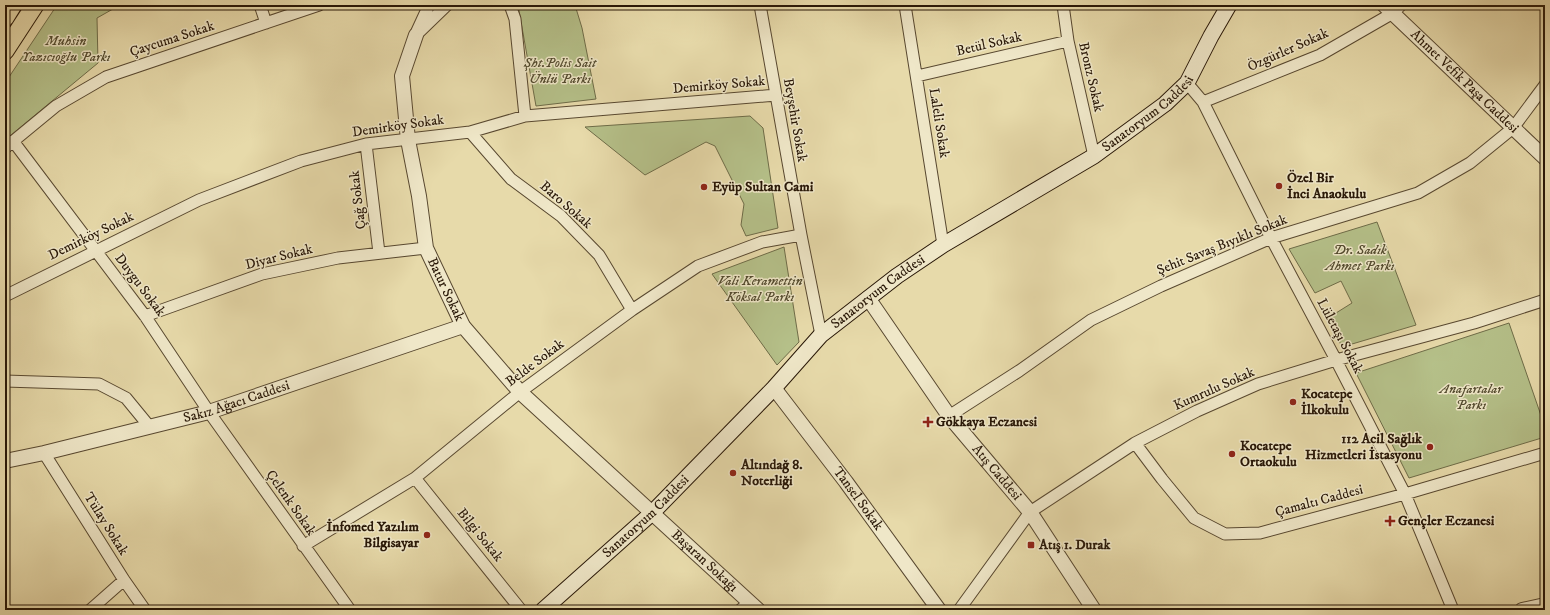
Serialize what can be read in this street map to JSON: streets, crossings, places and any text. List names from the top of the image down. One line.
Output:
{"streets":{"main road":["Sanatoryum Caddesi"],"street":["Çaycuma Sokak","Betül Sokak","Özgürler Sokak","Bronz Sokak","Ahmet Vefik Paşa Caddesi","Demirköy Sokak","Beyşehir Sokak","Laleli Sokak","Çağ Sokak","Baro Sokak","Şehit Savaş Bıyıklı Sokak","Diyar Sokak","Duygu Sokak","Batur Sokak","Lületaşı Sokak","Belde Sokak","Kumrulu Sokak","Sakız Ağacı Caddesi","Atış Caddesi","Tansel Sokak","Çamaltı Caddesi","Çelenk Sokak","Tülay Sokak","Bilgi Sokak","Başaran Sokağı"]},"crossings":[["Çaycuma Sokak","Duygu Sokak"],["Betül Sokak","Bronz Sokak"],["Betül Sokak","Laleli Sokak"],["Özgürler Sokak","Ahmet Vefik Paşa Caddesi"],["Özgürler Sokak","Lületaşı Sokak"],["Bronz Sokak","Sanatoryum Caddesi"],["Ahmet Vefik Paşa Caddesi","Şehit Savaş Bıyıklı Sokak"],["Demirköy Sokak","Beyşehir Sokak"],["Demirköy Sokak","Çağ Sokak"],["Demirköy Sokak","Baro Sokak"],["Demirköy Sokak","Duygu Sokak"],["Demirköy Sokak","Batur Sokak"],["Sanatoryum Caddesi","Beyşehir Sokak"],["Sanatoryum Caddesi","Laleli Sokak"],["Sanatoryum Caddesi","Batur Sokak"],["Sanatoryum Caddesi","Lületaşı Sokak"],["Sanatoryum Caddesi","Atış Caddesi"],["Sanatoryum Caddesi","Tansel Sokak"],["Sanatoryum Caddesi","Başaran Sokağı"],["Beyşehir Sokak","Belde Sokak"],["Çağ Sokak","Diyar Sokak"],["Baro Sokak","Belde Sokak"],["Şehit Savaş Bıyıklı Sokak","Lületaşı Sokak"],["Şehit Savaş Bıyıklı Sokak","Atış Caddesi"],["Diyar Sokak","Duygu Sokak"],["Diyar Sokak","Batur Sokak"],["Duygu Sokak","Sakız Ağacı Caddesi"],["Duygu Sokak","Çelenk Sokak"],["Batur Sokak","Belde Sokak"],["Batur Sokak","Sakız Ağacı Caddesi"],["Batur Sokak","Başaran Sokağı"],["Lületaşı Sokak","Kumrulu Sokak"],["Lületaşı Sokak","Çamaltı Caddesi"],["Belde Sokak","Çelenk Sokak"],["Belde Sokak","Bilgi Sokak"],["Kumrulu Sokak","Atış Caddesi"],["Kumrulu Sokak","Çamaltı Caddesi"],["Sakız Ağacı Caddesi","Çelenk Sokak"],["Sakız Ağacı Caddesi","Tülay Sokak"]],"parks":["Muhsin Yazıcıoğlu Parkı","Şht.Polis Sait Ünlü Parkı","Dr. Sadık Ahmet Parkı","Vali Keramettin Köksal Parkı","Anafartalar Parkı"],"places":{"other":["Özel Bir İnci Anaokulu","Eyüp Sultan Cami","Kocatepe İlkokulu","112 Acil Sağlık Hizmetleri İstasyonu","Kocatepe Ortaokulu","Altındağ 8. Noterliği","İnfomed Yazılım Bilgisayar"],"health":["Gökkaya Eczanesi","Gençler Eczanesi"],"transit":["Atış 1. Durak"]}}
